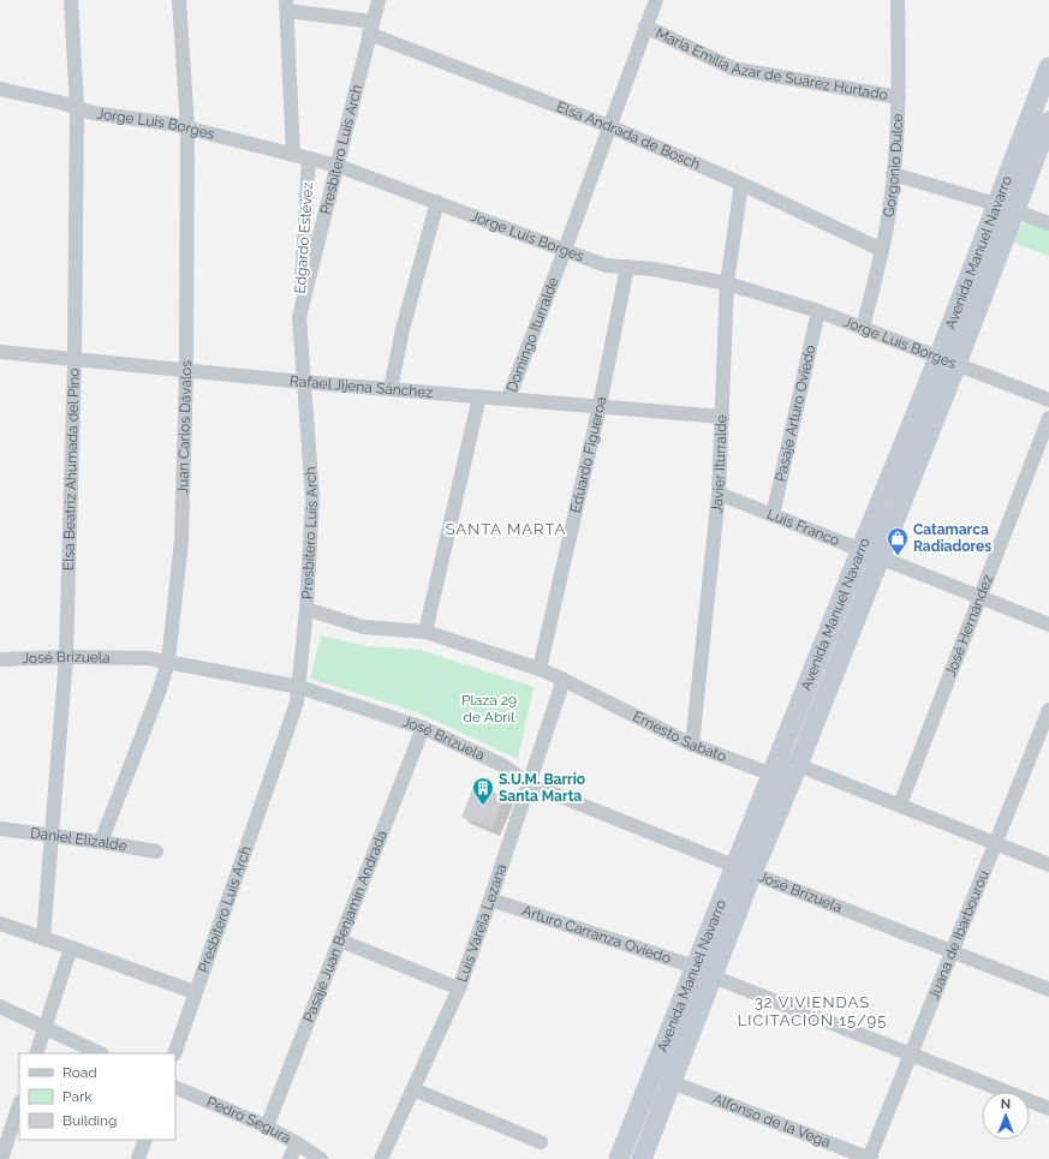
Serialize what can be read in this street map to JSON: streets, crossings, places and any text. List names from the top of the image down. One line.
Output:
{"streets":{"main road":["Avenida Manuel Navarro"],"street":["Maria Emilia Azar de Suárez Hurtado","Jorge Luis Borges","Elsa Andrada de Bosch","Presbítero Luis Arch","Gorgonio Dulce","Edgardo Estévez","Domingo Iturralde","Rafael Jijena Sánchez","Pasaje Arturo Oviedo","Juan Carlos Dávalos","Eduardo Figueroa","Javier Iturralde","Elsa Beatriz Ahumada del Pino","Luis Franco","José Hernández","José Brizuela","Ernesto Sabato","Daniel Elizalde","Luis Varela Lezana","Pasaje Juan Benjamín Andrada","Arturo Carranza Oviedo","Juana de Ibarbourou","Pedro Segura","Alfonso de la Vega"]},"crossings":[["Maria Emilia Azar de Suárez Hurtado","Gorgonio Dulce"],["Maria Emilia Azar de Suárez Hurtado","Domingo Iturralde"],["Jorge Luis Borges","Presbítero Luis Arch"],["Jorge Luis Borges","Gorgonio Dulce"],["Jorge Luis Borges","Edgardo Estévez"],["Jorge Luis Borges","Avenida Manuel Navarro"],["Jorge Luis Borges","Domingo Iturralde"],["Jorge Luis Borges","Pasaje Arturo Oviedo"],["Jorge Luis Borges","Juan Carlos Dávalos"],["Jorge Luis Borges","Eduardo Figueroa"],["Jorge Luis Borges","Javier Iturralde"],["Jorge Luis Borges","Elsa Beatriz Ahumada del Pino"],["Elsa Andrada de Bosch","Presbítero Luis Arch"],["Elsa Andrada de Bosch","Gorgonio Dulce"],["Elsa Andrada de Bosch","Domingo Iturralde"],["Elsa Andrada de Bosch","Javier Iturralde"],["Presbítero Luis Arch","Edgardo Estévez"],["Presbítero Luis Arch","Rafael Jijena Sánchez"],["Presbítero Luis Arch","José Brizuela"],["Presbítero Luis Arch","Ernesto Sabato"],["Avenida Manuel Navarro","Luis Franco"],["Avenida Manuel Navarro","José Brizuela"],["Avenida Manuel Navarro","Ernesto Sabato"],["Avenida Manuel Navarro","Arturo Carranza Oviedo"],["Avenida Manuel Navarro","Alfonso de la Vega"],["Domingo Iturralde","Rafael Jijena Sánchez"],["Rafael Jijena Sánchez","Juan Carlos Dávalos"],["Rafael Jijena Sánchez","Eduardo Figueroa"],["Rafael Jijena Sánchez","Javier Iturralde"],["Rafael Jijena Sánchez","Elsa Beatriz Ahumada del Pino"],["Pasaje Arturo Oviedo","Luis Franco"],["Juan Carlos Dávalos","José Brizuela"],["Juan Carlos Dávalos","Daniel Elizalde"],["Eduardo Figueroa","Ernesto Sabato"],["Javier Iturralde","Luis Franco"],["Javier Iturralde","Ernesto Sabato"],["Elsa Beatriz Ahumada del Pino","José Brizuela"],["Elsa Beatriz Ahumada del Pino","Daniel Elizalde"],["Luis Franco","José Hernández"],["José Brizuela","Luis Varela Lezana"],["José Brizuela","Pasaje Juan Benjamín Andrada"],["José Brizuela","Juana de Ibarbourou"],["Ernesto Sabato","Luis Varela Lezana"],["Luis Varela Lezana","Arturo Carranza Oviedo"],["Pasaje Juan Benjamín Andrada","Pedro Segura"],["Arturo Carranza Oviedo","Juana de Ibarbourou"],["Juana de Ibarbourou","Alfonso de la Vega"]],"districts":["SANTA MARTA","32 VIVIENDAS LICITACIÓN 15/95"],"parks":["Plaza 29 de Abril"],"places":{"shop":["Catamarca Radiadores"],"building":["S.U.M. Barrio Santa Marta"]},"legend":["Road","Park","Building"],"north":"top"}
